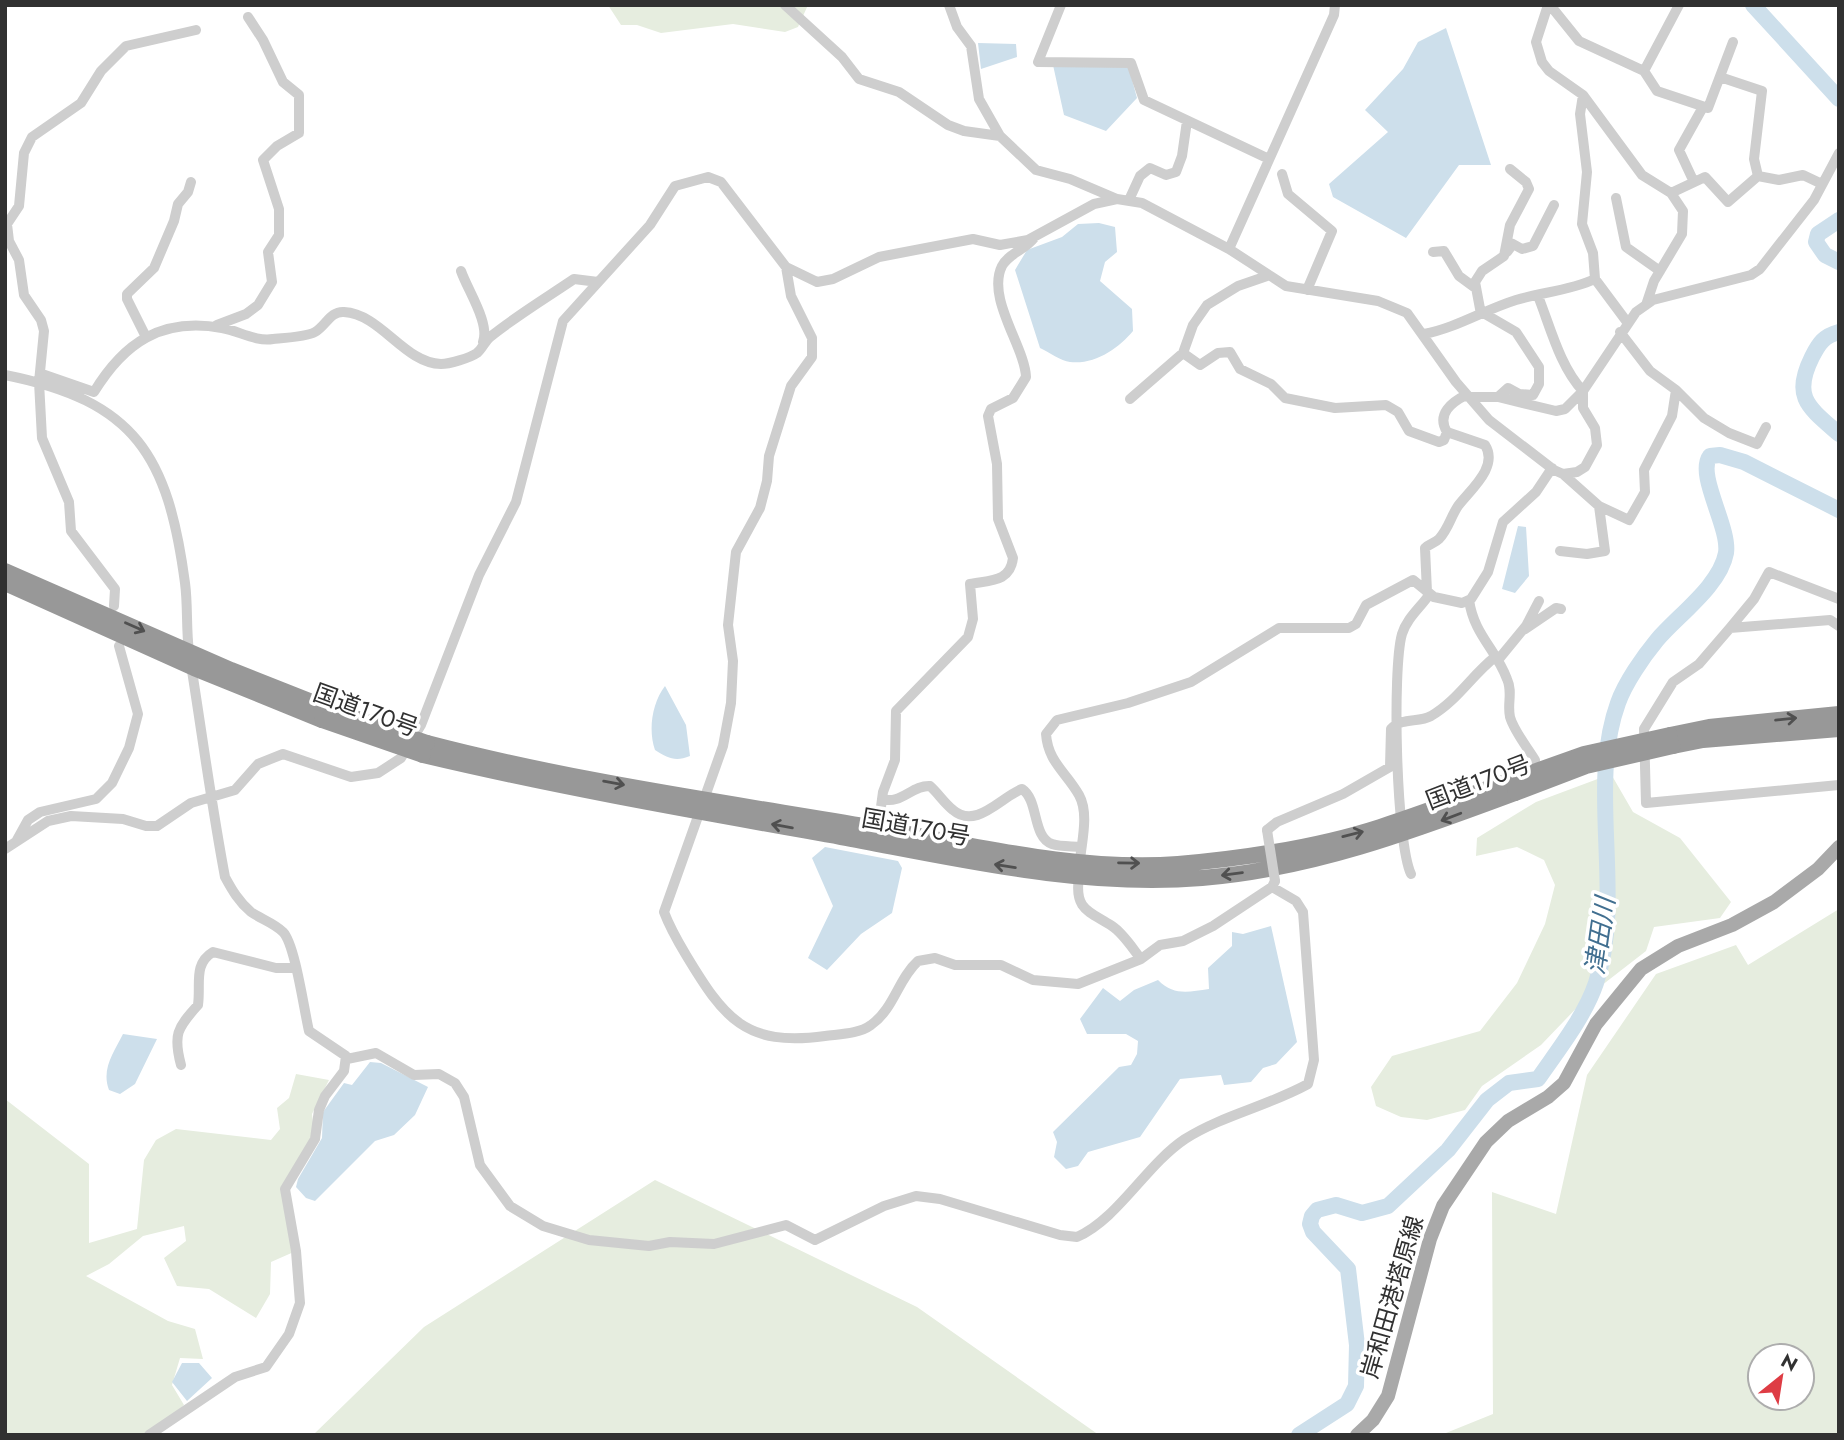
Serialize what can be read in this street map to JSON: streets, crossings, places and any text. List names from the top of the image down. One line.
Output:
{"streets":{"highway":["国道170号"],"main road":["岸和田港塔原線"]},"water":["津田川"],"north":"top right"}
